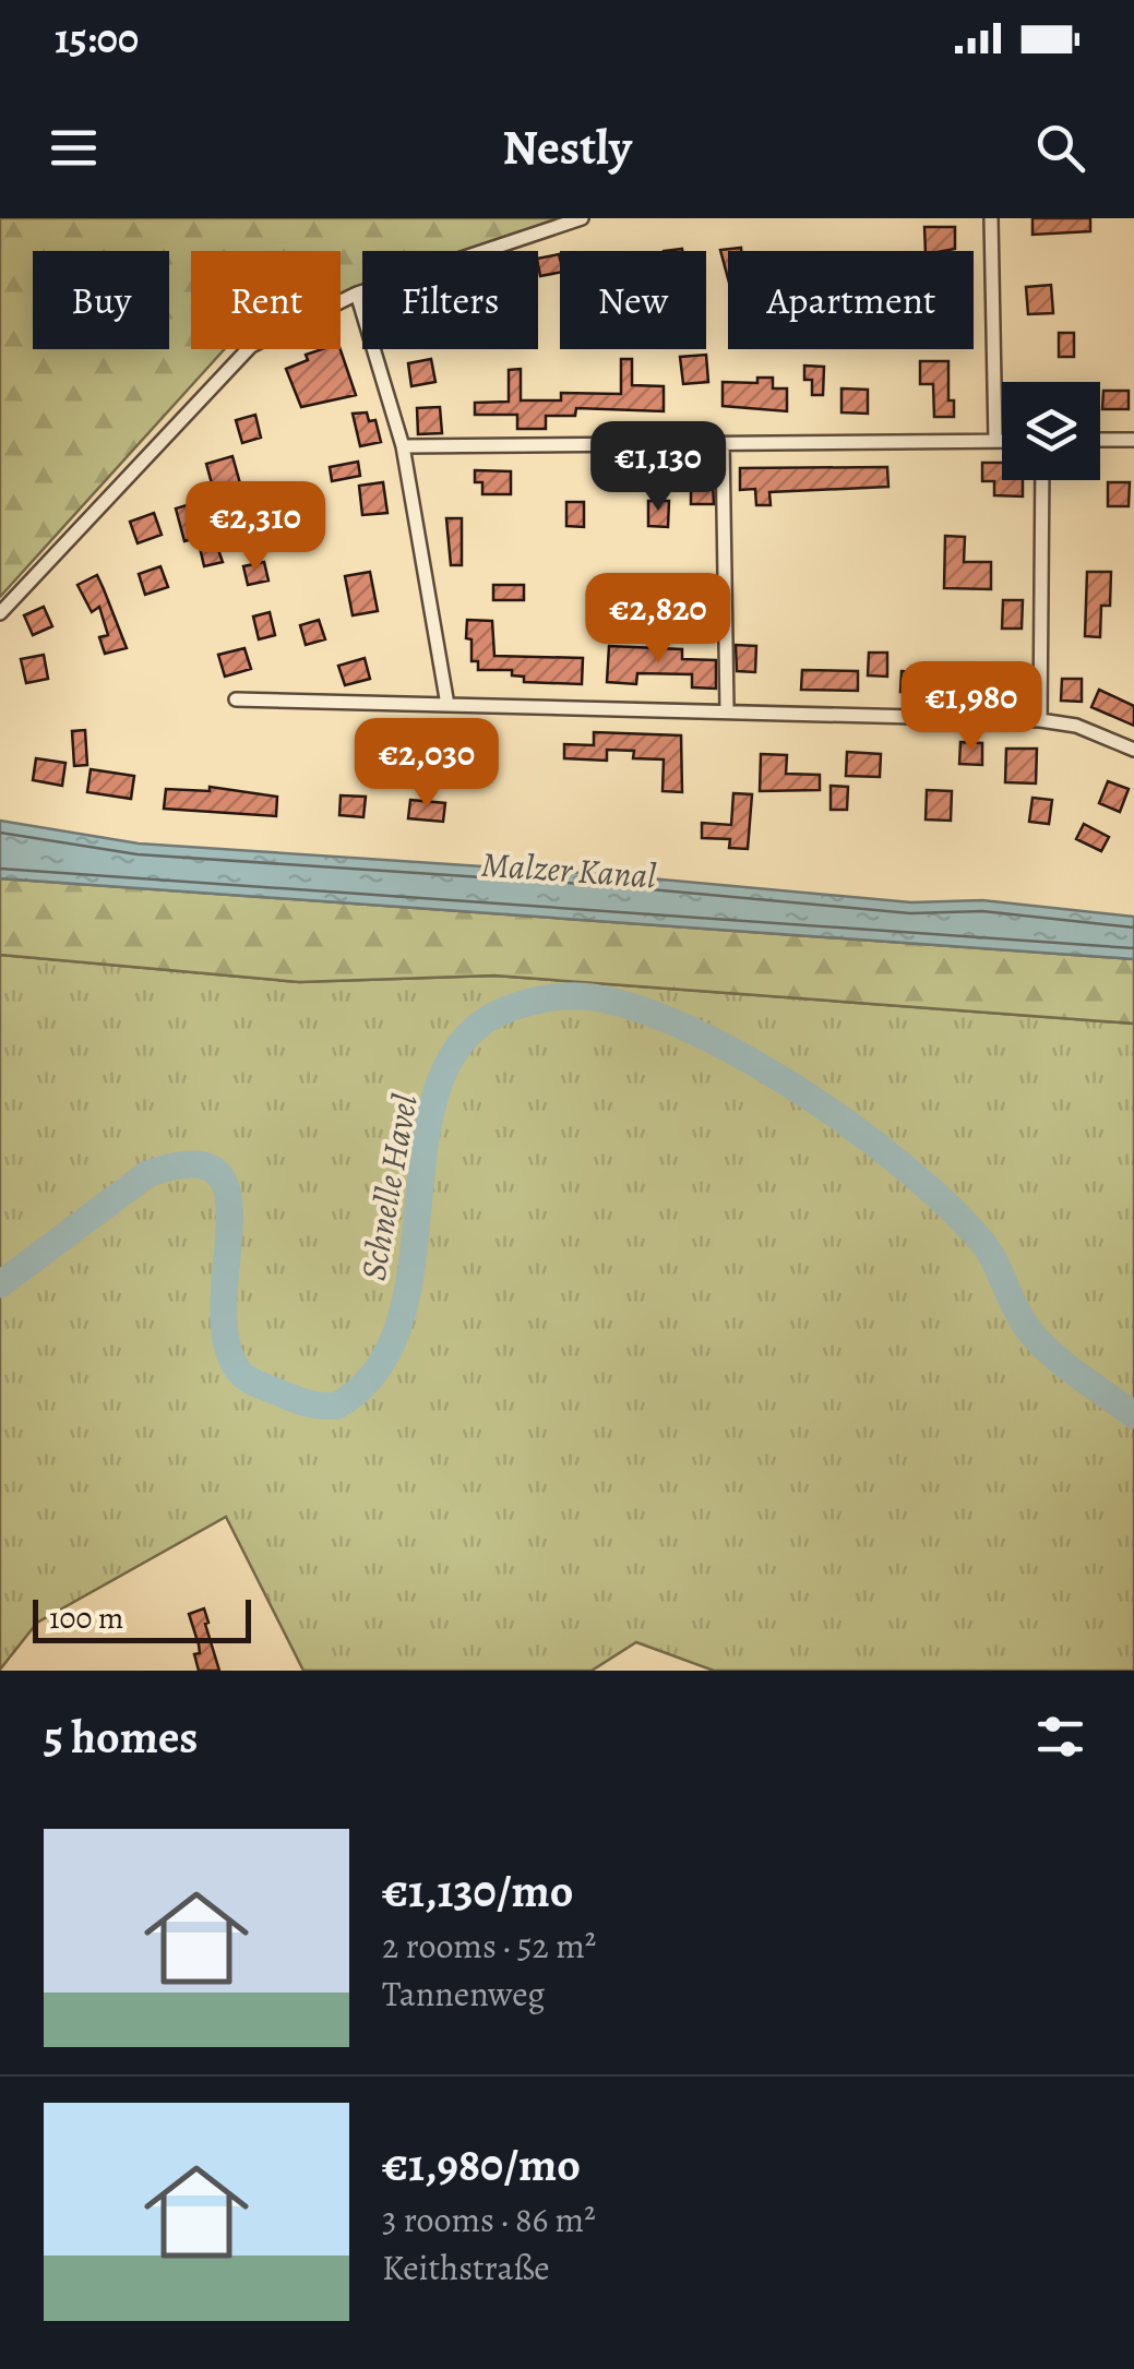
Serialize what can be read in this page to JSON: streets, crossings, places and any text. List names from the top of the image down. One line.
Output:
{"water":["Malzer Kanal","Schnelle Havel"],"scale_bar":"100 m","page":{"status":"15:00","header":"Nestly","chip":["Buy","Rent","Filters","New","Apartment"],"price":["€1,130","€2,310","€2,820","€1,980","€2,030"],"scale":"100 m","heading":"5 homes","list":[{"name":"€1,130/mo","note":"2 rooms · 52 m² · Tannenweg"},{"name":"€1,980/mo","note":"3 rooms · 86 m² · Keithstraße"}]}}
